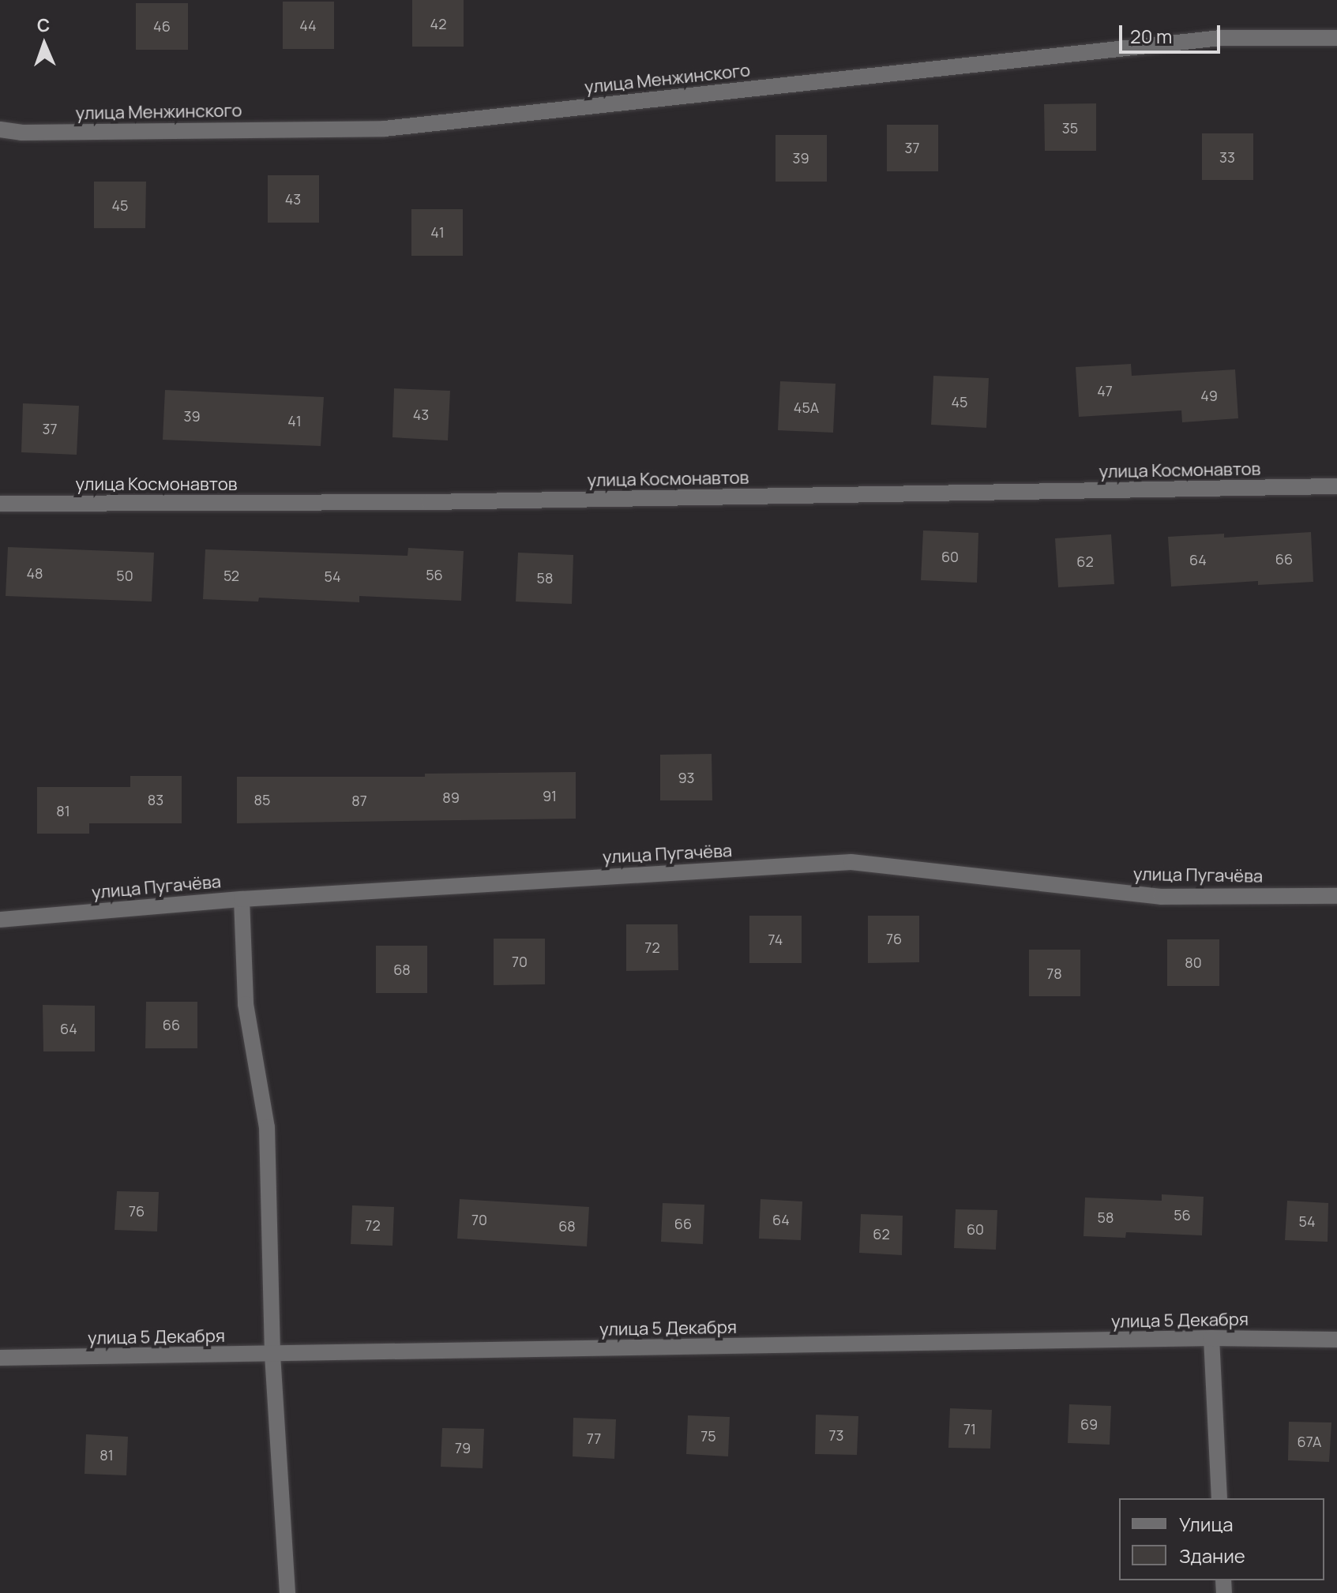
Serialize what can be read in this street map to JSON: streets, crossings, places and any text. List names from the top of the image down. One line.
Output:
{"streets":{"street":["улица Менжинского","улица Космонавтов","улица Пугачёва","улица 5 Декабря"]},"house_numbers":["42","44","46","35","37","33","39","43","45","41","47","49","45","45А","43","39","41","37","60","66","64","62","48","56","50","52","54","58","93","91","89","83","85","87","81","76","74","72","70","80","68","78","66","64","76","56","58","70","64","54","66","72","68","60","62","69","71","73","75","77","67А","79","81"],"legend":["Улица","Здание"],"scale_bar":"20 m","north":"top"}
